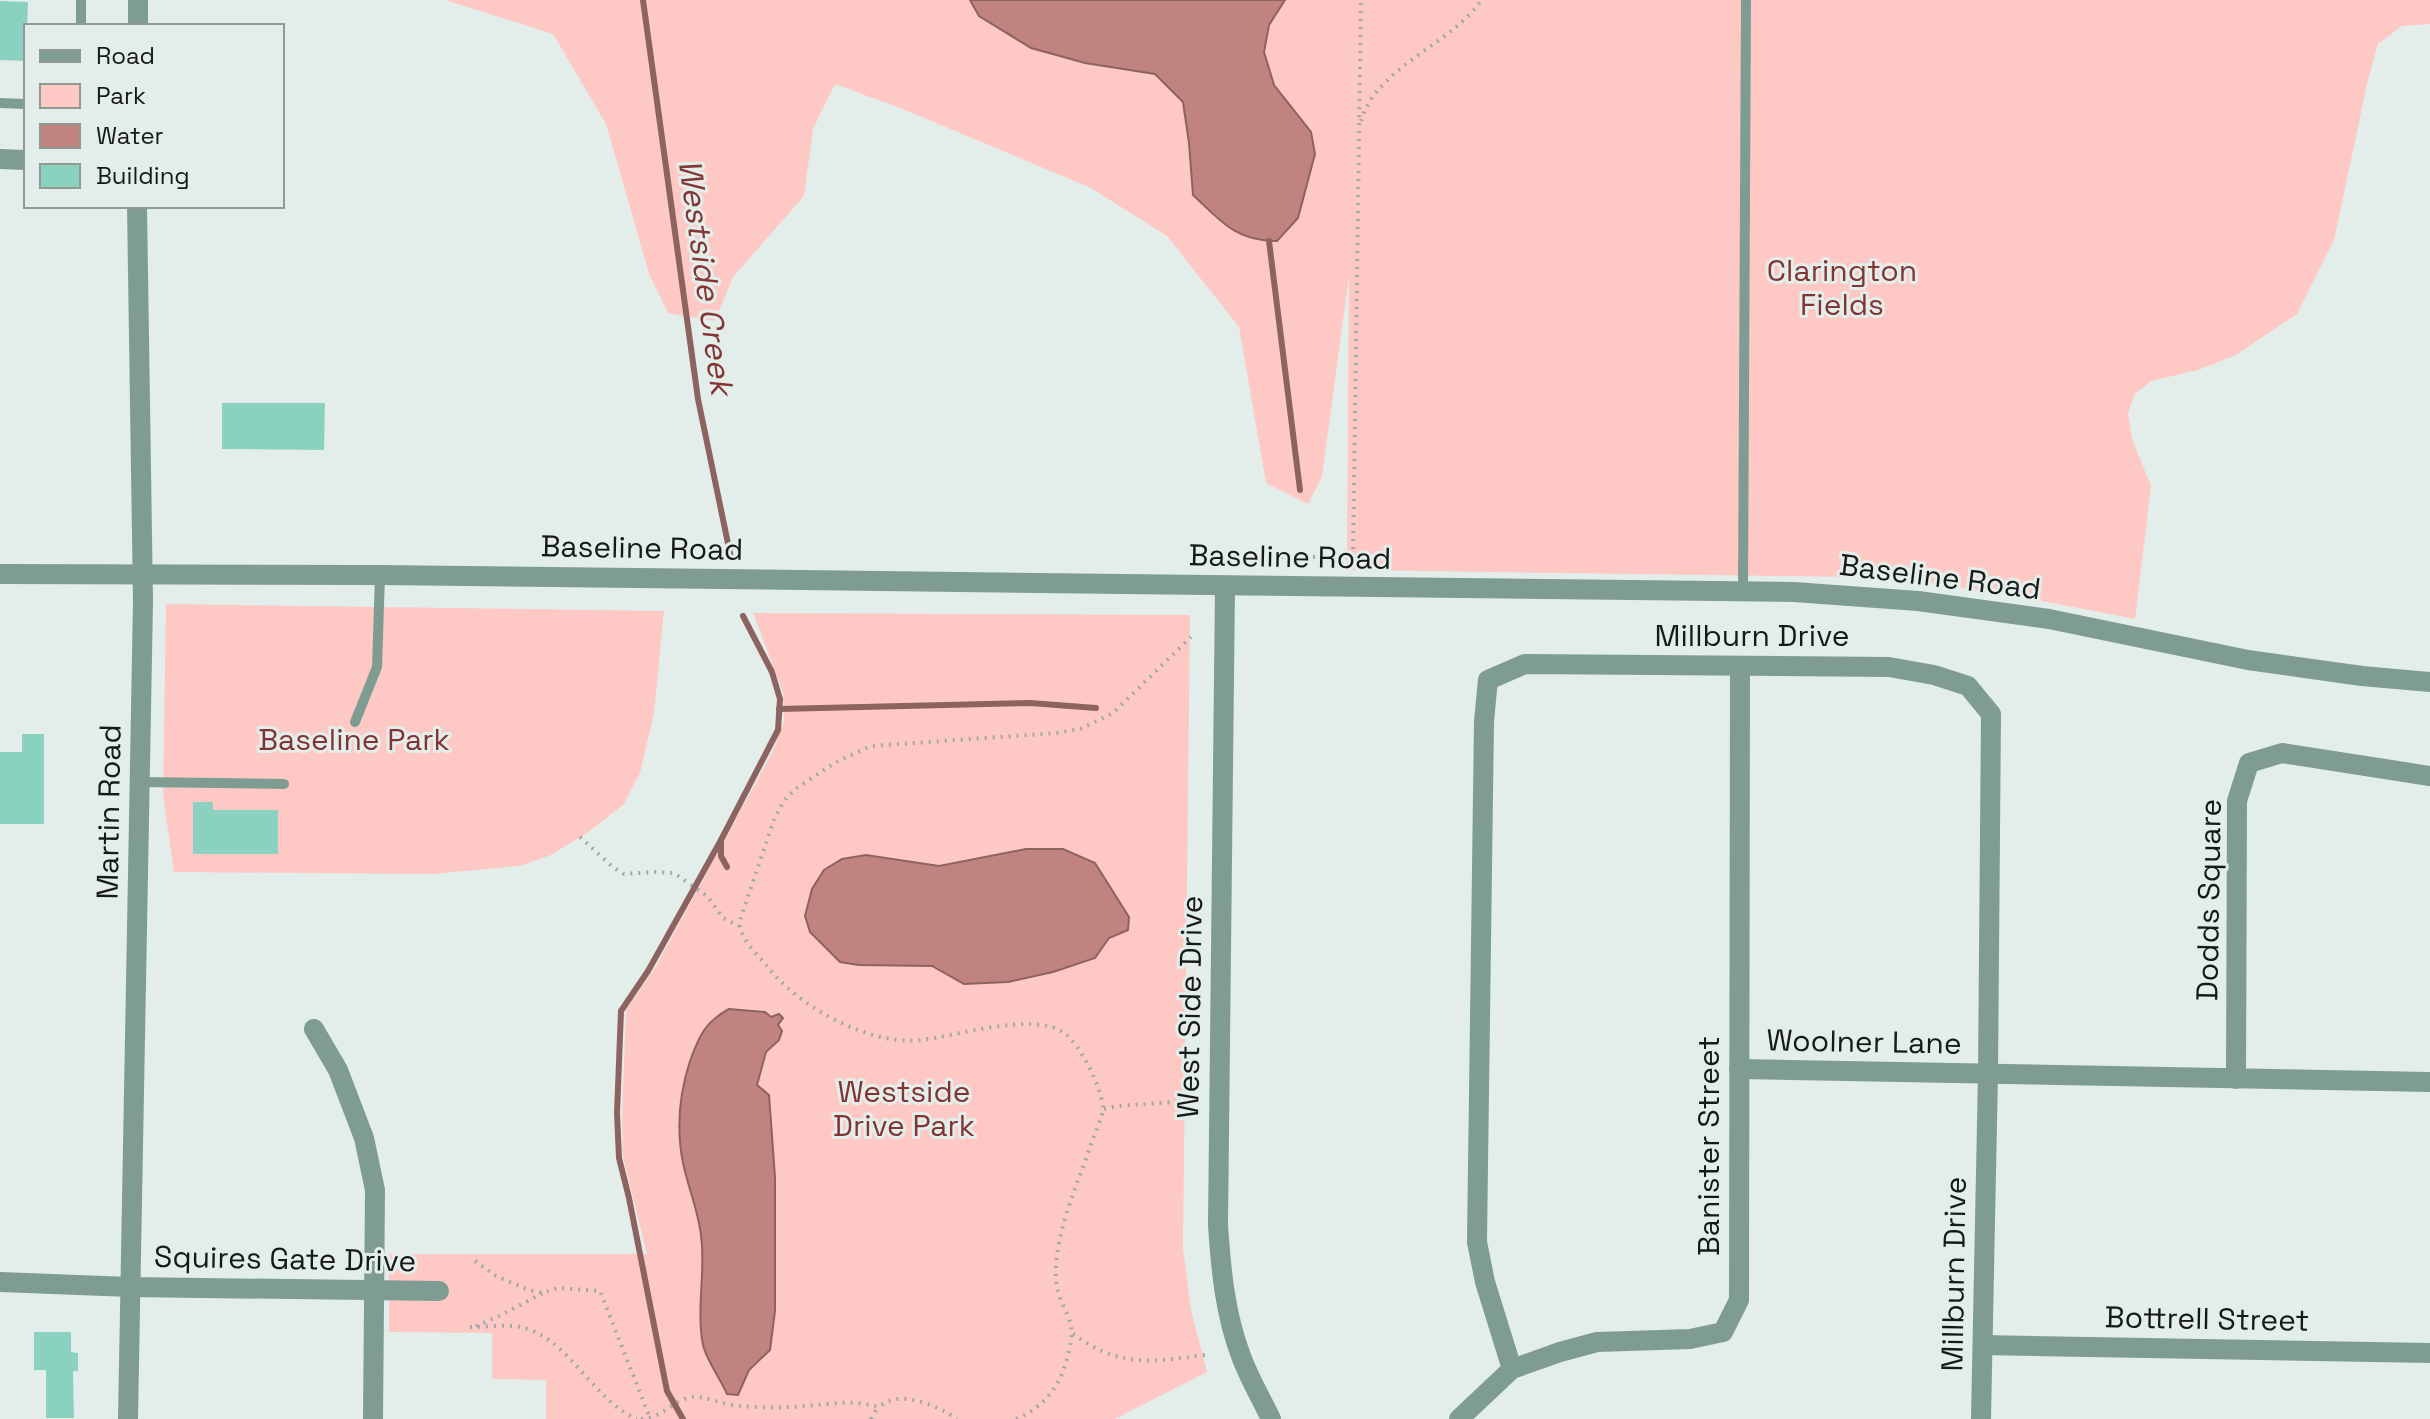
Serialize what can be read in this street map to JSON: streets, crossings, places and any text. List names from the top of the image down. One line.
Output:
{"streets":{"street":["Baseline Road","Millburn Drive","Martin Road","Dodds Square","West Side Drive","Woolner Lane","Banister Street","Squires Gate Drive","Bottrell Street"]},"crossings":[["Baseline Road","Martin Road"],["Baseline Road","West Side Drive"],["Millburn Drive","Woolner Lane"],["Millburn Drive","Banister Street"],["Millburn Drive","Bottrell Street"],["Martin Road","Squires Gate Drive"],["Woolner Lane","Banister Street"]],"water":["Westside Creek"],"parks":["Clarington Fields","Baseline Park","Westside Drive Park"],"legend":["Road","Park","Water","Building"]}
